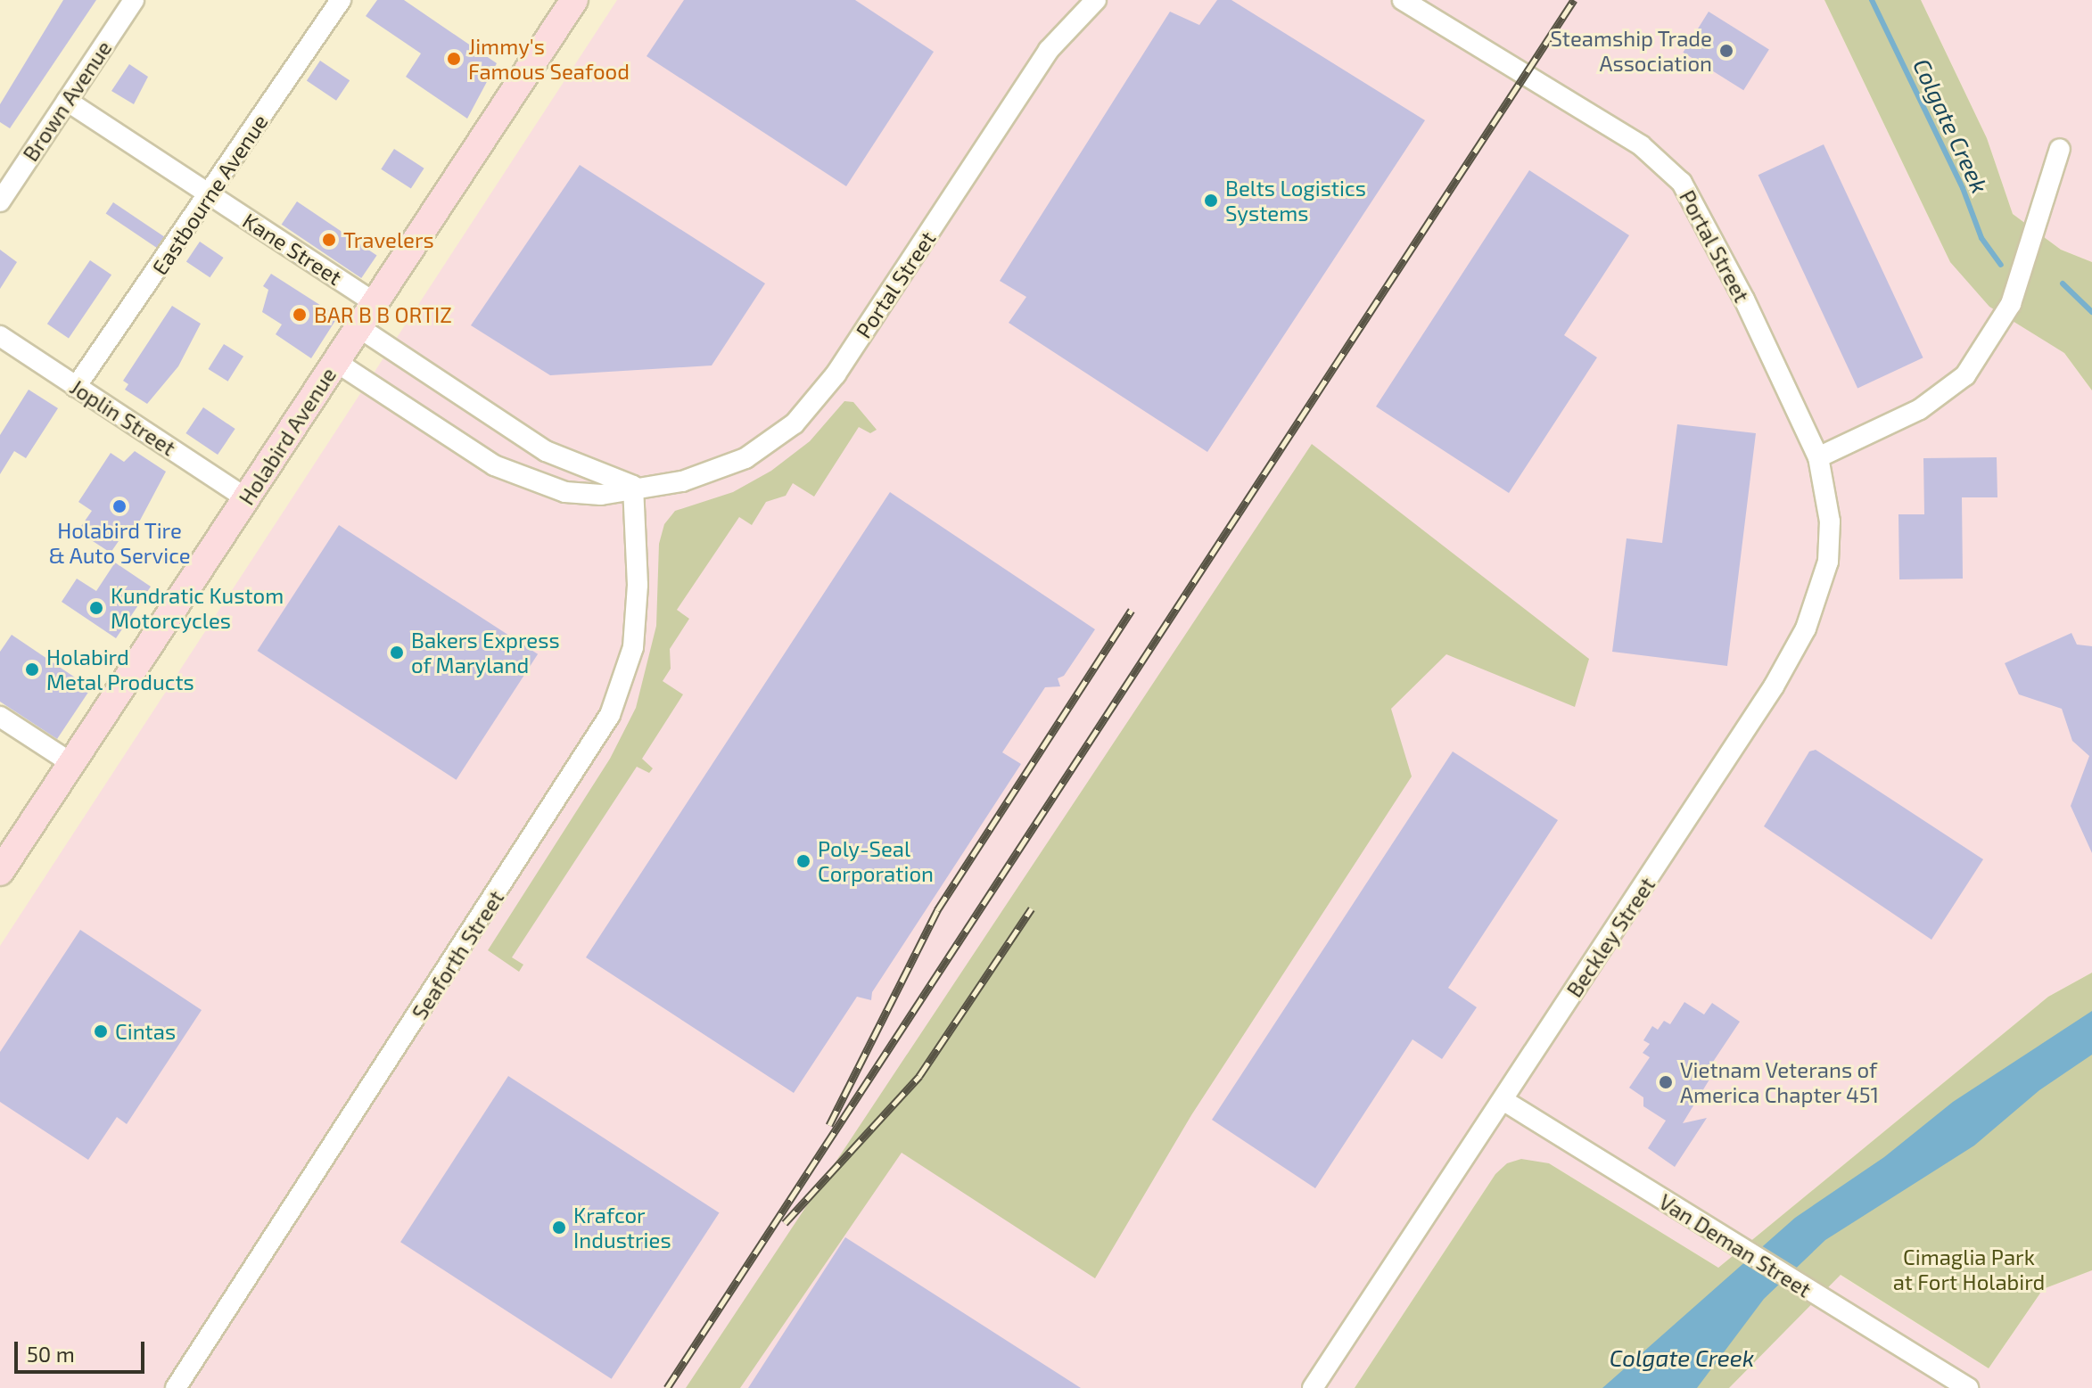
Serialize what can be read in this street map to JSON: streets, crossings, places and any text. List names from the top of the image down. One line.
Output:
{"streets":{"main road":["Holabird Avenue"],"street":["Brown Avenue","Eastbourne Avenue","Portal Street","Kane Street","Joplin Street","Beckley Street","Seaforth Street","Van Deman Street"]},"crossings":[["Brown Avenue","Kane Street"],["Eastbourne Avenue","Kane Street"],["Eastbourne Avenue","Joplin Street"],["Portal Street","Holabird Avenue"],["Portal Street","Beckley Street"],["Portal Street","Seaforth Street"],["Kane Street","Holabird Avenue"],["Joplin Street","Holabird Avenue"],["Beckley Street","Van Deman Street"]],"water":["Colgate Creek"],"parks":["Cimaglia Park at Fort Holabird"],"places":["Steamship Trade Association","Jimmy's Famous Seafood","Belts Logistics Systems","Travelers","BAR B B ORTIZ","Holabird Tire & Auto Service","Kundratic Kustom Motorcycles","Bakers Express of Maryland","Holabird Metal Products","Poly-Seal Corporation","Cintas","Vietnam Veterans of America Chapter 451","Krafcor Industries"],"scale_bar":"50 m"}
